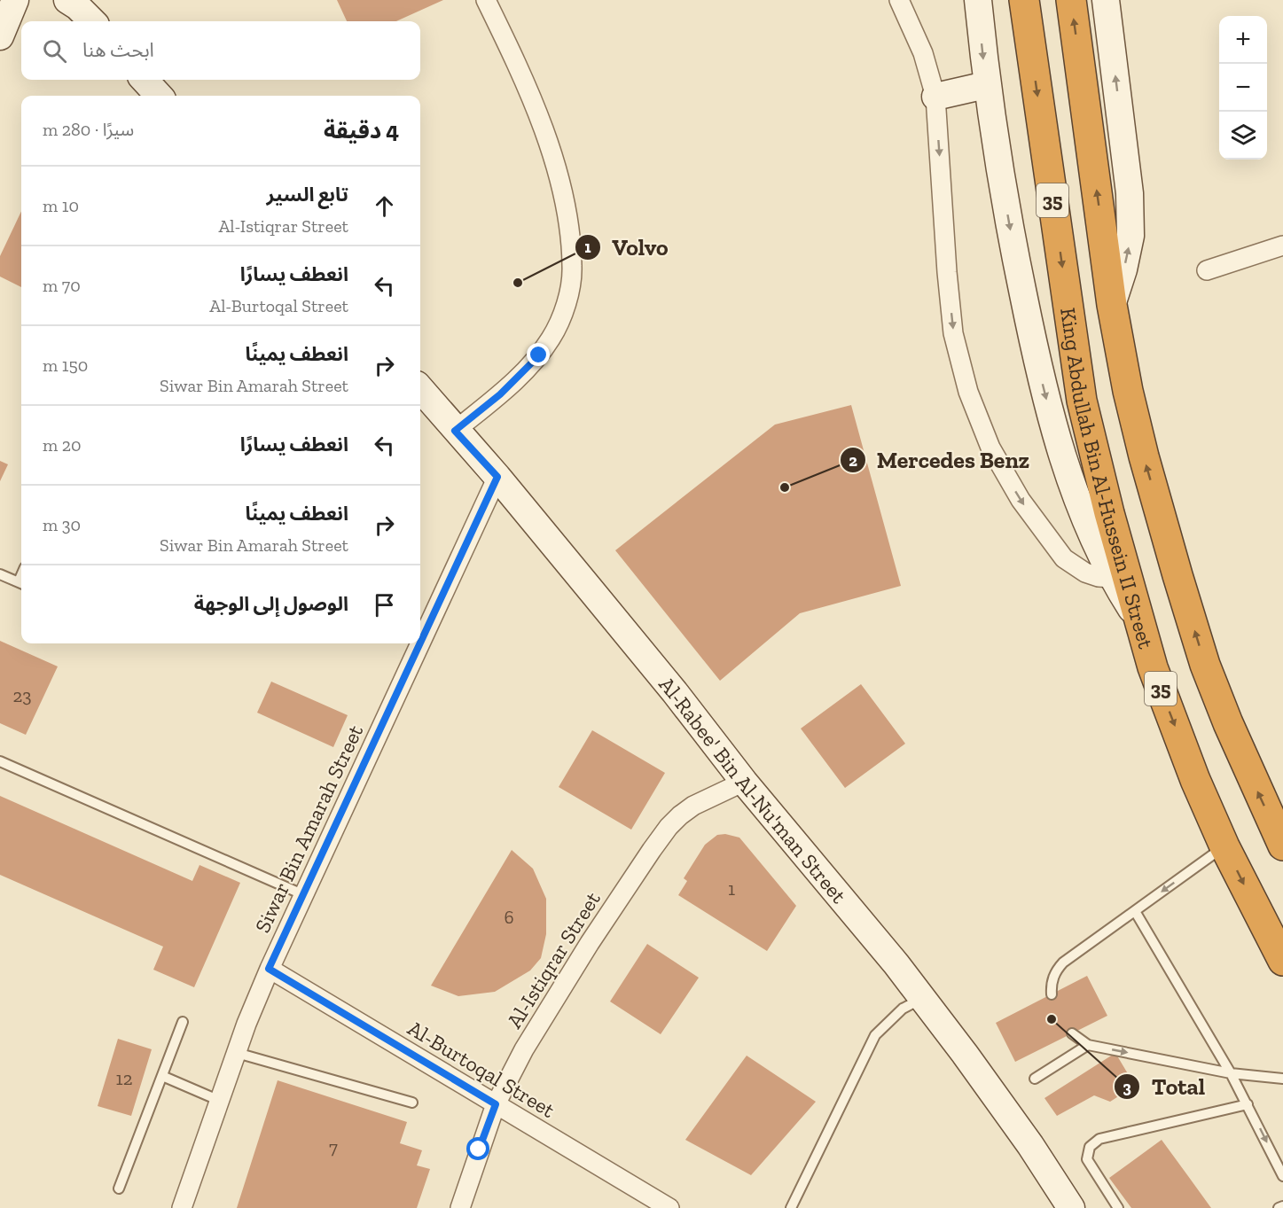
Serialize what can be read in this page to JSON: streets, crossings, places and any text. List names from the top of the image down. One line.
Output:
{"streets":{"highway":["35","King Abdullah Bin Al-Hussein II Street"],"street":["Al-Rabee' Bin Al-Nu'man Street","Siwar Bin Amarah Street","Al-Istiqrar Street","Al-Burtoqal Street"]},"crossings":[["Al-Rabee' Bin Al-Nu'man Street","Siwar Bin Amarah Street"],["Al-Rabee' Bin Al-Nu'man Street","Al-Istiqrar Street"],["Siwar Bin Amarah Street","Al-Burtoqal Street"],["Al-Istiqrar Street","Al-Burtoqal Street"]],"places":["Volvo","Mercedes Benz","Total"],"house_numbers":["23","1","6","12","7"],"page":{"map_buttons":["+","−"],"search":"ابحث هنا","heading":["4 دقيقة","سيرًا · 280 m"],"list":[["تابع السير","Al-Istiqrar Street","10 m"],["انعطف يسارًا","Al-Burtoqal Street","70 m"],["انعطف يمينًا","Siwar Bin Amarah Street","150 m"],["انعطف يسارًا","20 m"],["انعطف يمينًا","Siwar Bin Amarah Street","30 m"],"الوصول إلى الوجهة"]}}
